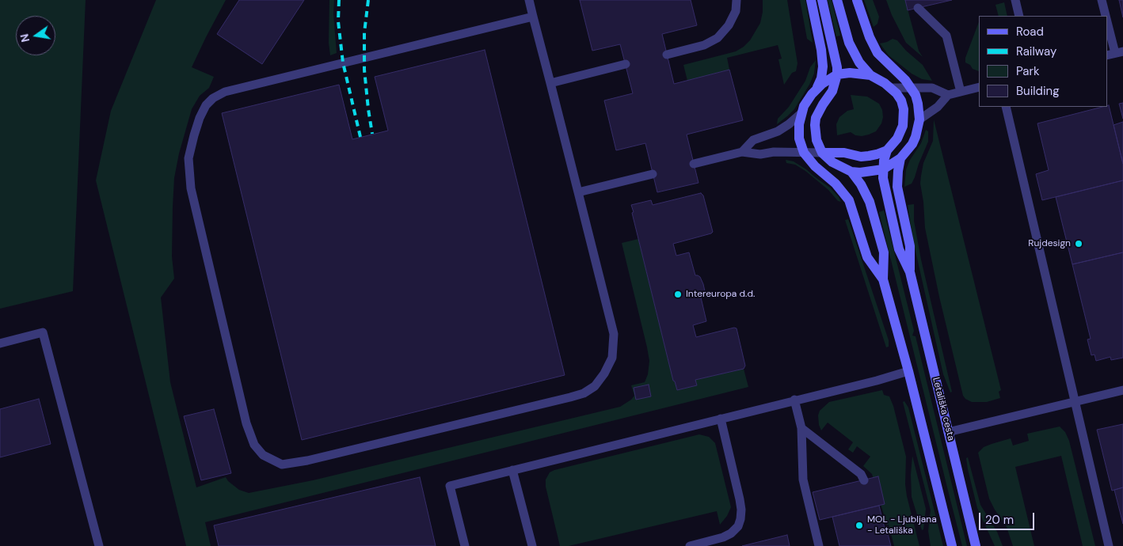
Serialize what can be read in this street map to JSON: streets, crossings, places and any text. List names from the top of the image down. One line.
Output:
{"streets":{"main road":["Letališka cesta"]},"places":["Rujdesign","Intereuropa d.d.","MOL - Ljubljana - Letališka"],"legend":["Road","Railway","Park","Building"],"scale_bar":"20 m","north":"left"}
